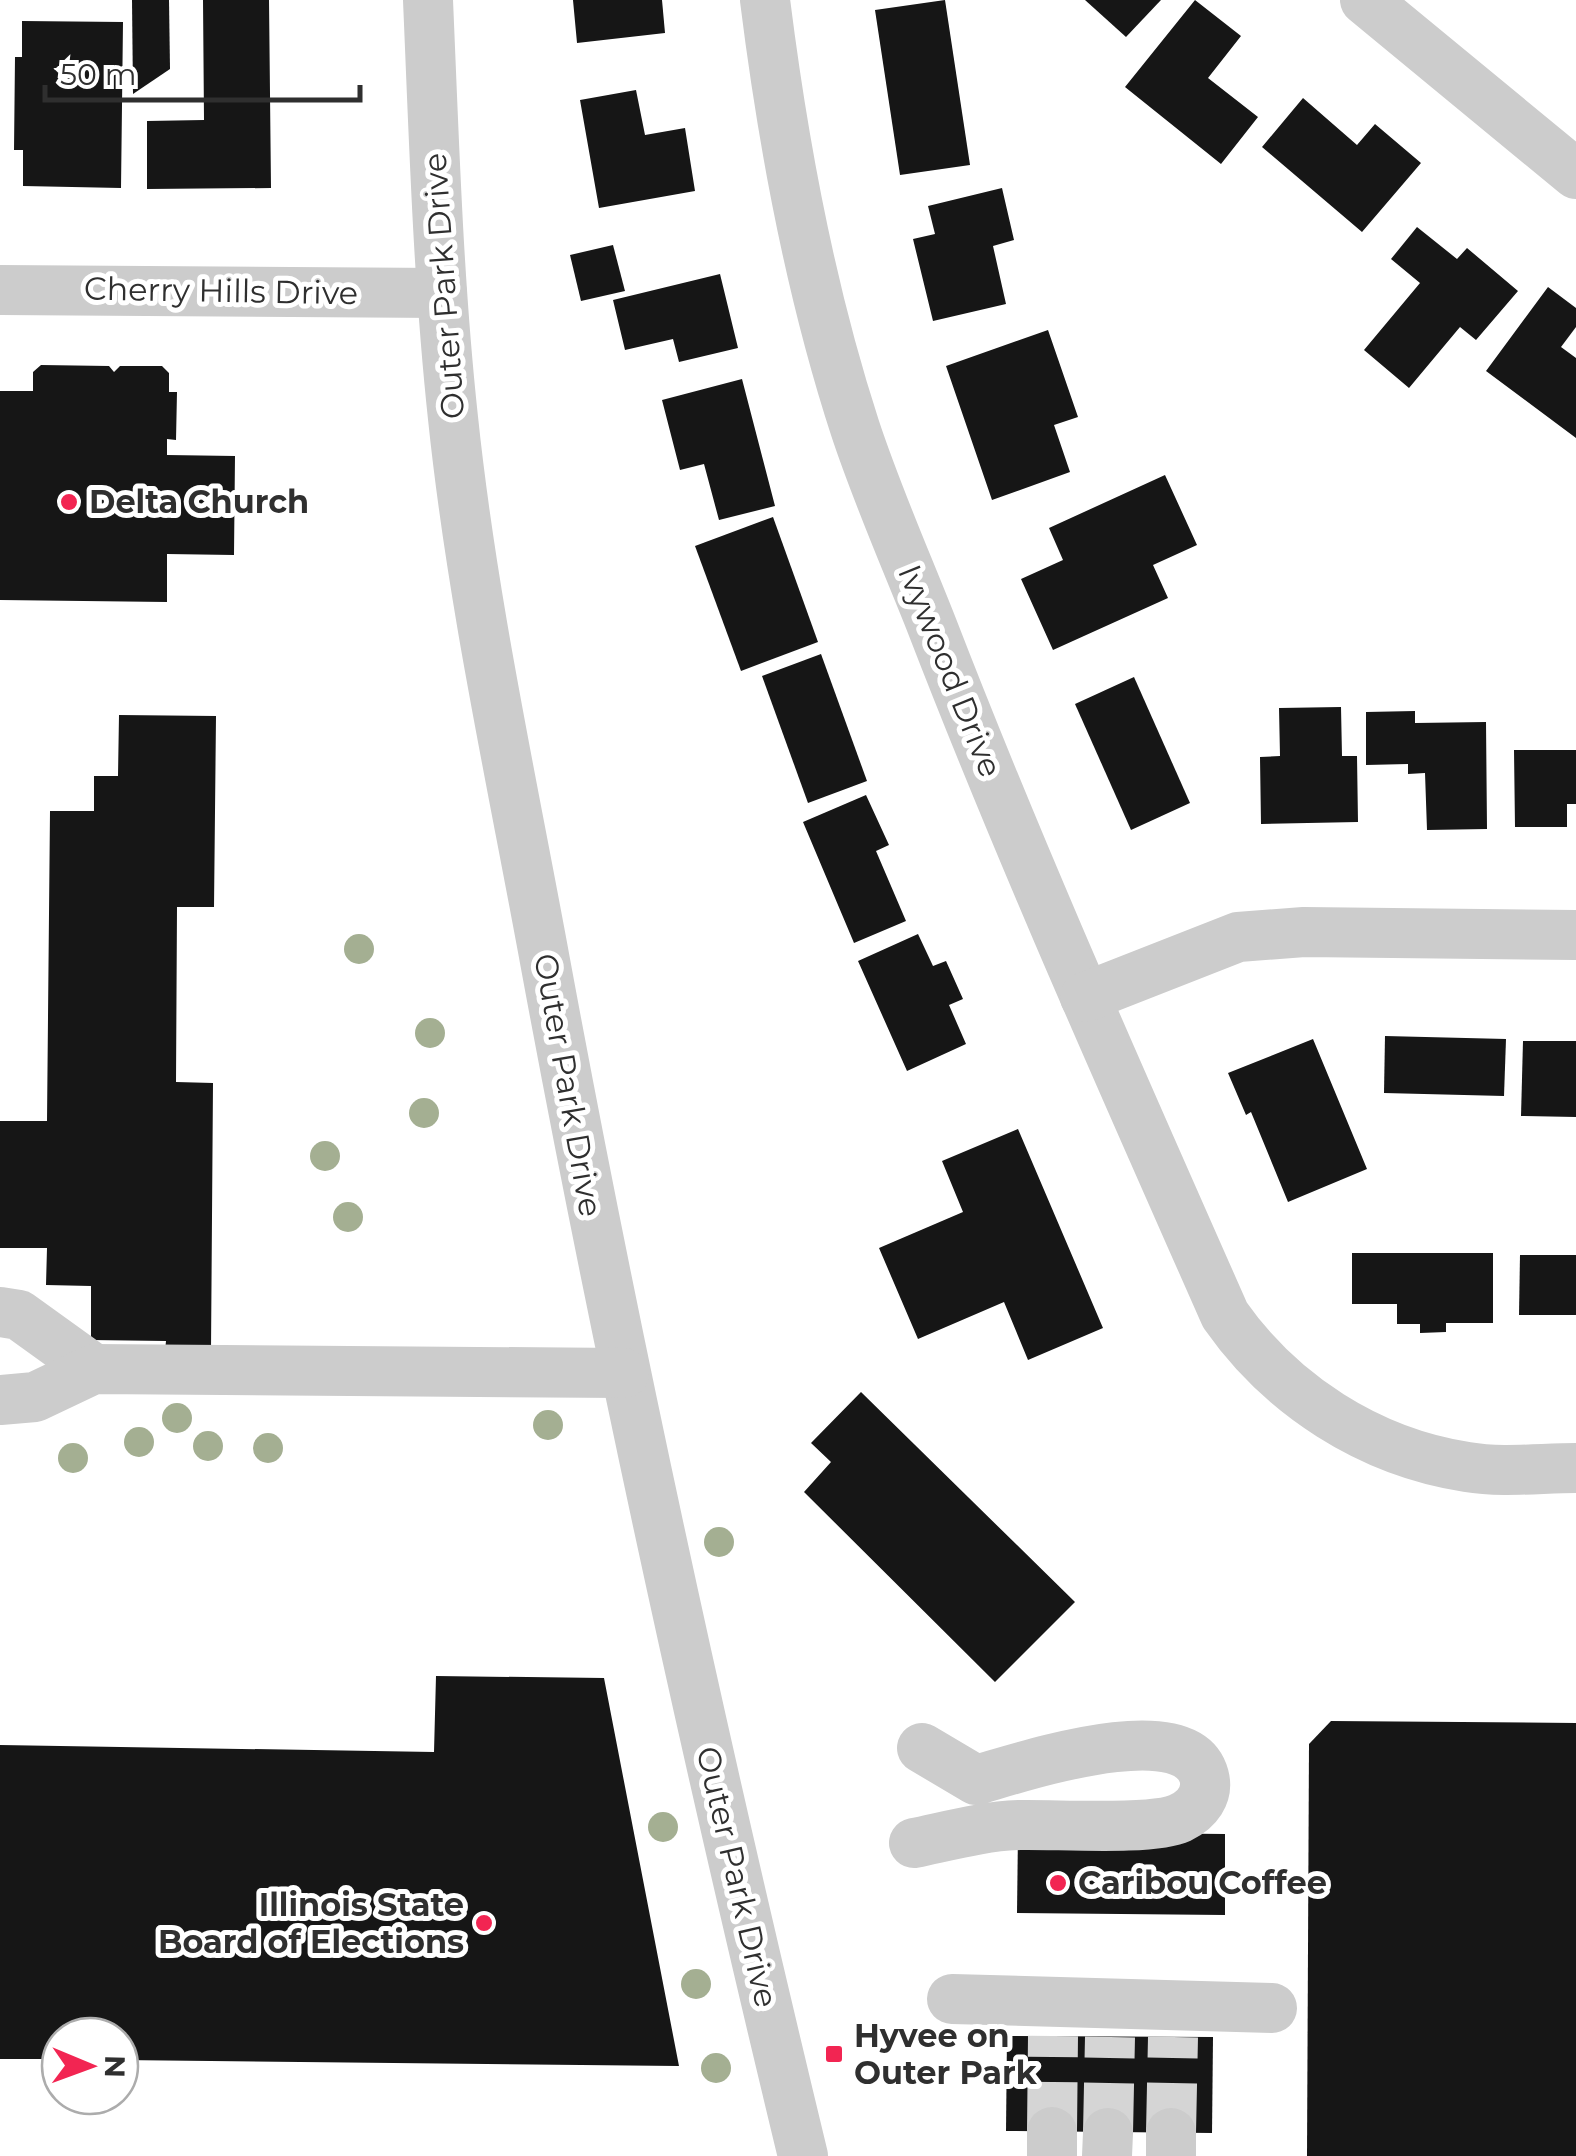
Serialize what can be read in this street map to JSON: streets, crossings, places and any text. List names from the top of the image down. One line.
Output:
{"streets":{"street":["Outer Park Drive","Cherry Hills Drive","Ivywood Drive"]},"crossings":[["Outer Park Drive","Cherry Hills Drive"]],"places":{"other":["Delta Church","Caribou Coffee","Illinois State Board of Elections"],"transit":["Hyvee on Outer Park"]},"scale_bar":"50 m","north":"right"}
